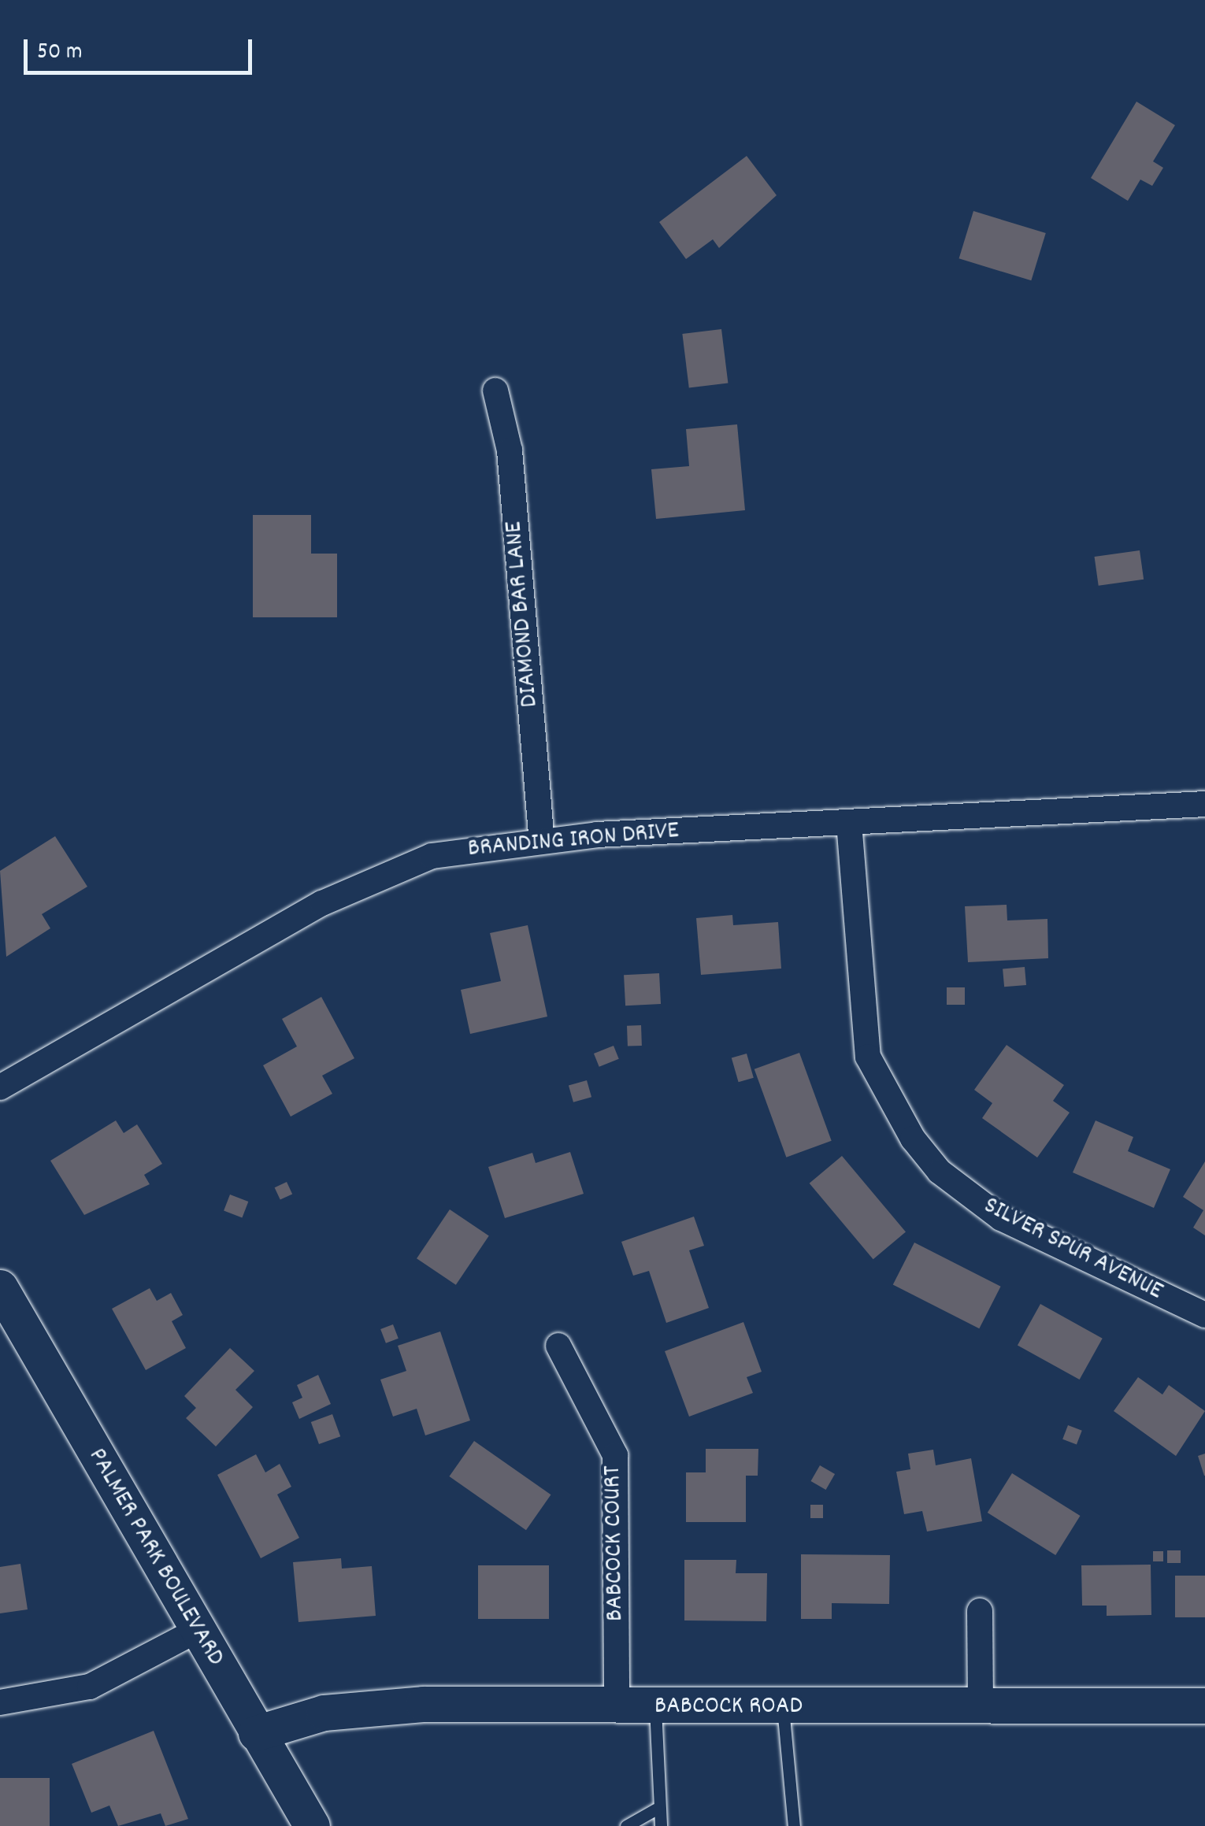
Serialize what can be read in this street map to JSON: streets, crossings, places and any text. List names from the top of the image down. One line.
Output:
{"streets":{"street":["DIAMOND BAR LANE","BRANDING IRON DRIVE","SILVER SPUR AVENUE","BABCOCK COURT","PALMER PARK BOULEVARD","BABCOCK ROAD"]},"crossings":[["DIAMOND BAR LANE","BRANDING IRON DRIVE"],["BRANDING IRON DRIVE","SILVER SPUR AVENUE"],["BABCOCK COURT","BABCOCK ROAD"],["PALMER PARK BOULEVARD","BABCOCK ROAD"]],"scale_bar":"50 m"}
